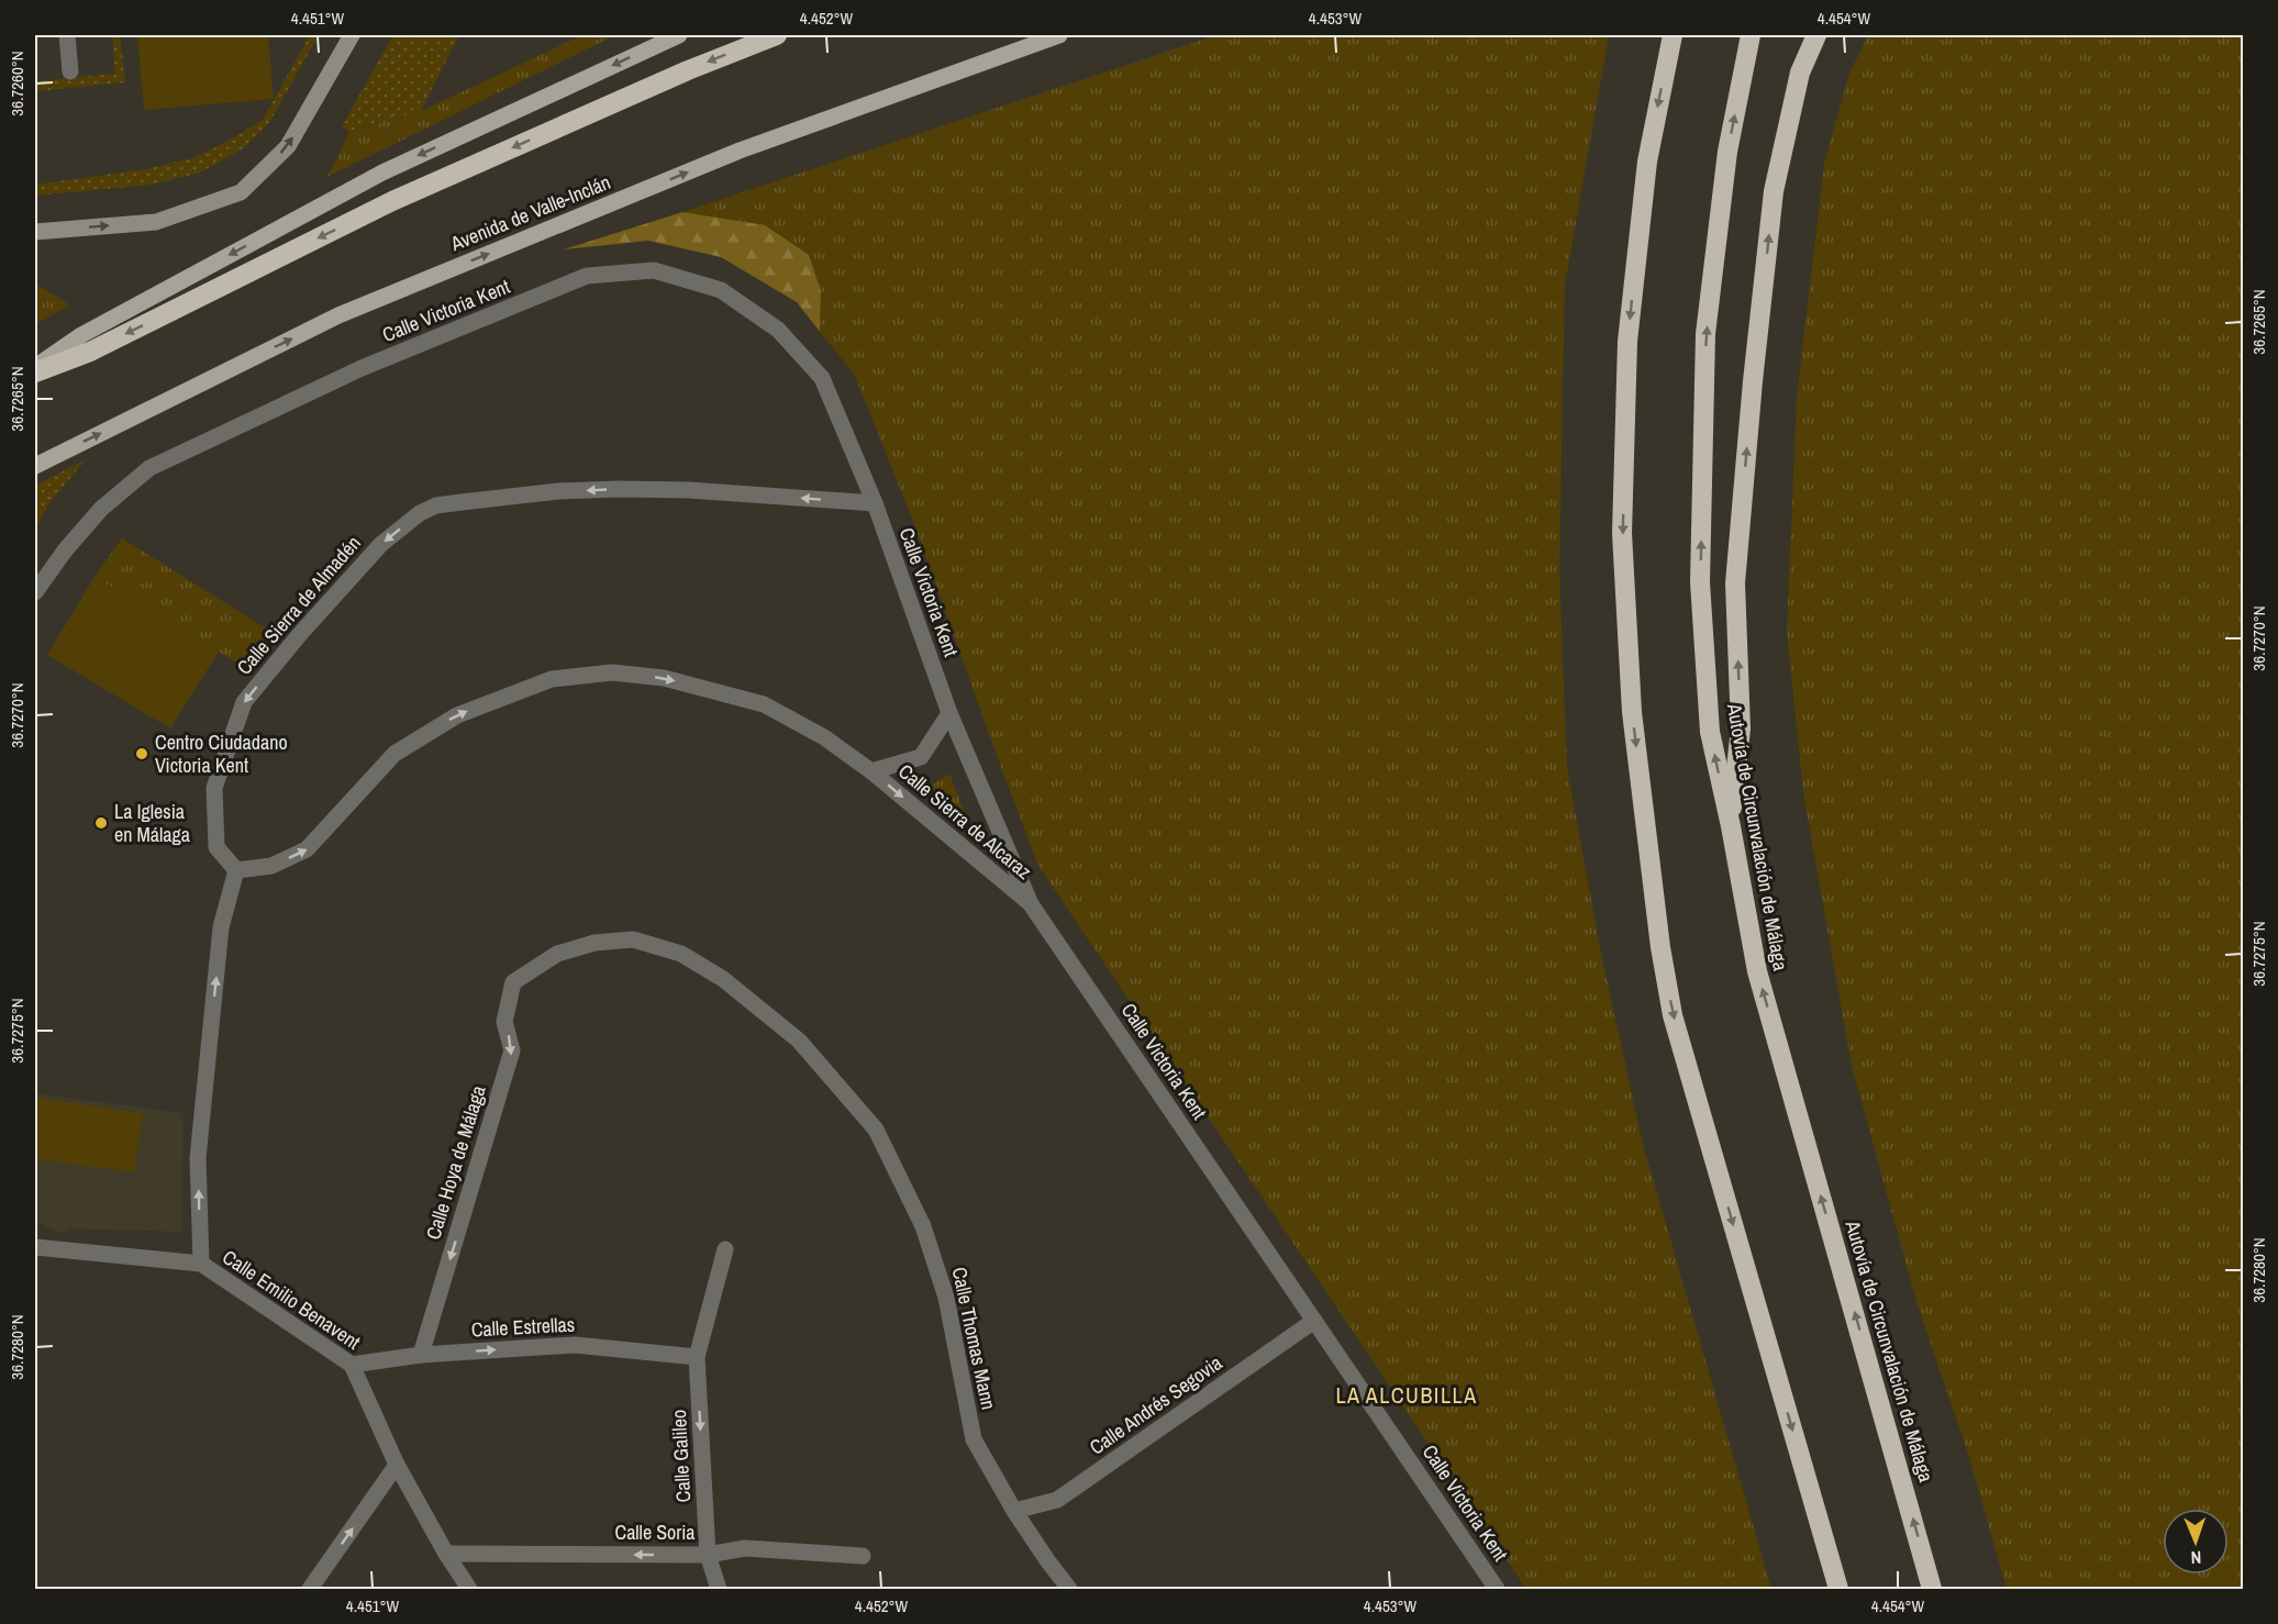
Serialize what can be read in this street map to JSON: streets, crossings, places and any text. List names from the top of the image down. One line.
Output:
{"streets":{"highway":["Autovía de Circunvalación de Málaga"],"main road":["Avenida de Valle-Inclán"],"street":["Calle Victoria Kent","Calle Sierra de Almadén","Calle Sierra de Alcaraz","Calle Hoya de Málaga","Calle Emilio Benavent","Calle Estrellas","Calle Thomas Mann","Calle Andrés Segovia","Calle Galileo","Calle Soria"]},"crossings":[["Calle Victoria Kent","Calle Sierra de Almadén"],["Calle Victoria Kent","Calle Sierra de Alcaraz"],["Calle Victoria Kent","Calle Andrés Segovia"],["Calle Sierra de Almadén","Calle Sierra de Alcaraz"],["Calle Hoya de Málaga","Calle Estrellas"],["Calle Hoya de Málaga","Calle Thomas Mann"],["Calle Emilio Benavent","Calle Estrellas"],["Calle Emilio Benavent","Calle Soria"],["Calle Estrellas","Calle Galileo"],["Calle Thomas Mann","Calle Andrés Segovia"],["Calle Galileo","Calle Soria"]],"one_way":["Calle Sierra de Almadén","Calle Sierra de Alcaraz","Calle Hoya de Málaga","Calle Estrellas","Calle Galileo","Calle Soria"],"districts":["LA ALCUBILLA"],"places":["Centro Ciudadano Victoria Kent","La Iglesia en Málaga"],"north":"bottom","coordinates":["4.451°W","4.452°W","4.453°W","4.454°W","36.7260°N","36.7265°N","36.7270°N","36.7275°N","36.7280°N"]}
